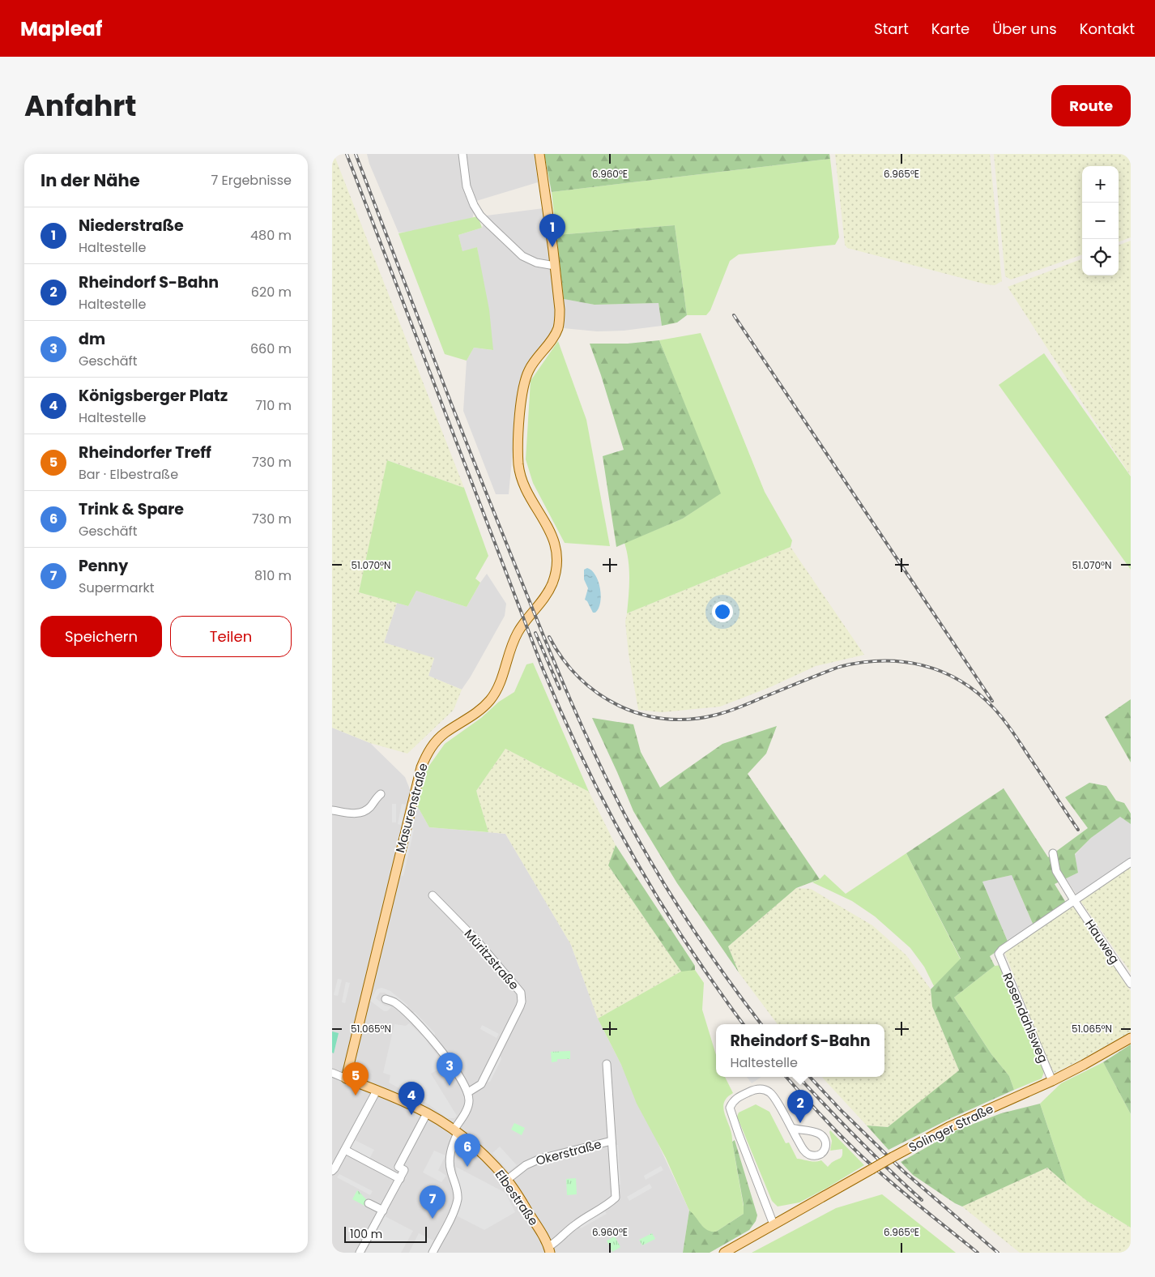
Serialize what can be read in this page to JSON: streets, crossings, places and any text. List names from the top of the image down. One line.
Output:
{"streets":{"main road":["Masurenstraße","Solinger Straße","Elbestraße"],"street":["Hauweg","Müritzstraße","Rosendahlsweg","Okerstraße"]},"crossings":[["Masurenstraße","Elbestraße"],["Hauweg","Rosendahlsweg"],["Rosendahlsweg","Solinger Straße"],["Okerstraße","Elbestraße"]],"scale_bar":"100 m","page":{"header":"Mapleaf","nav":["Start","Karte","Über uns","Kontakt"],"title":"Anfahrt","buttons":["Route",["Speichern","Teilen"]],"heading":["In der Nähe","7 Ergebnisse"],"map_buttons":["+","−"],"list":[{"mark":"1","name":"Niederstraße","note":"Haltestelle","value":"480 m"},{"mark":"2","name":"Rheindorf S-Bahn","note":"Haltestelle","value":"620 m"},{"mark":"3","name":"dm","note":"Geschäft","value":"660 m"},{"mark":"4","name":"Königsberger Platz","note":"Haltestelle","value":"710 m"},{"mark":"5","name":"Rheindorfer Treff","note":"Bar · Elbestraße","value":"730 m"},{"mark":"6","name":"Trink & Spare","note":"Geschäft","value":"730 m"},{"mark":"7","name":"Penny","note":"Supermarkt","value":"810 m"}],"pins":["1","3","5","4","2","6","7"],"popup":["Rheindorf S-Bahn","Haltestelle"],"scale":"100 m"},"coordinates":["6.960°E","6.965°E","51.070°N","51.065°N"]}
